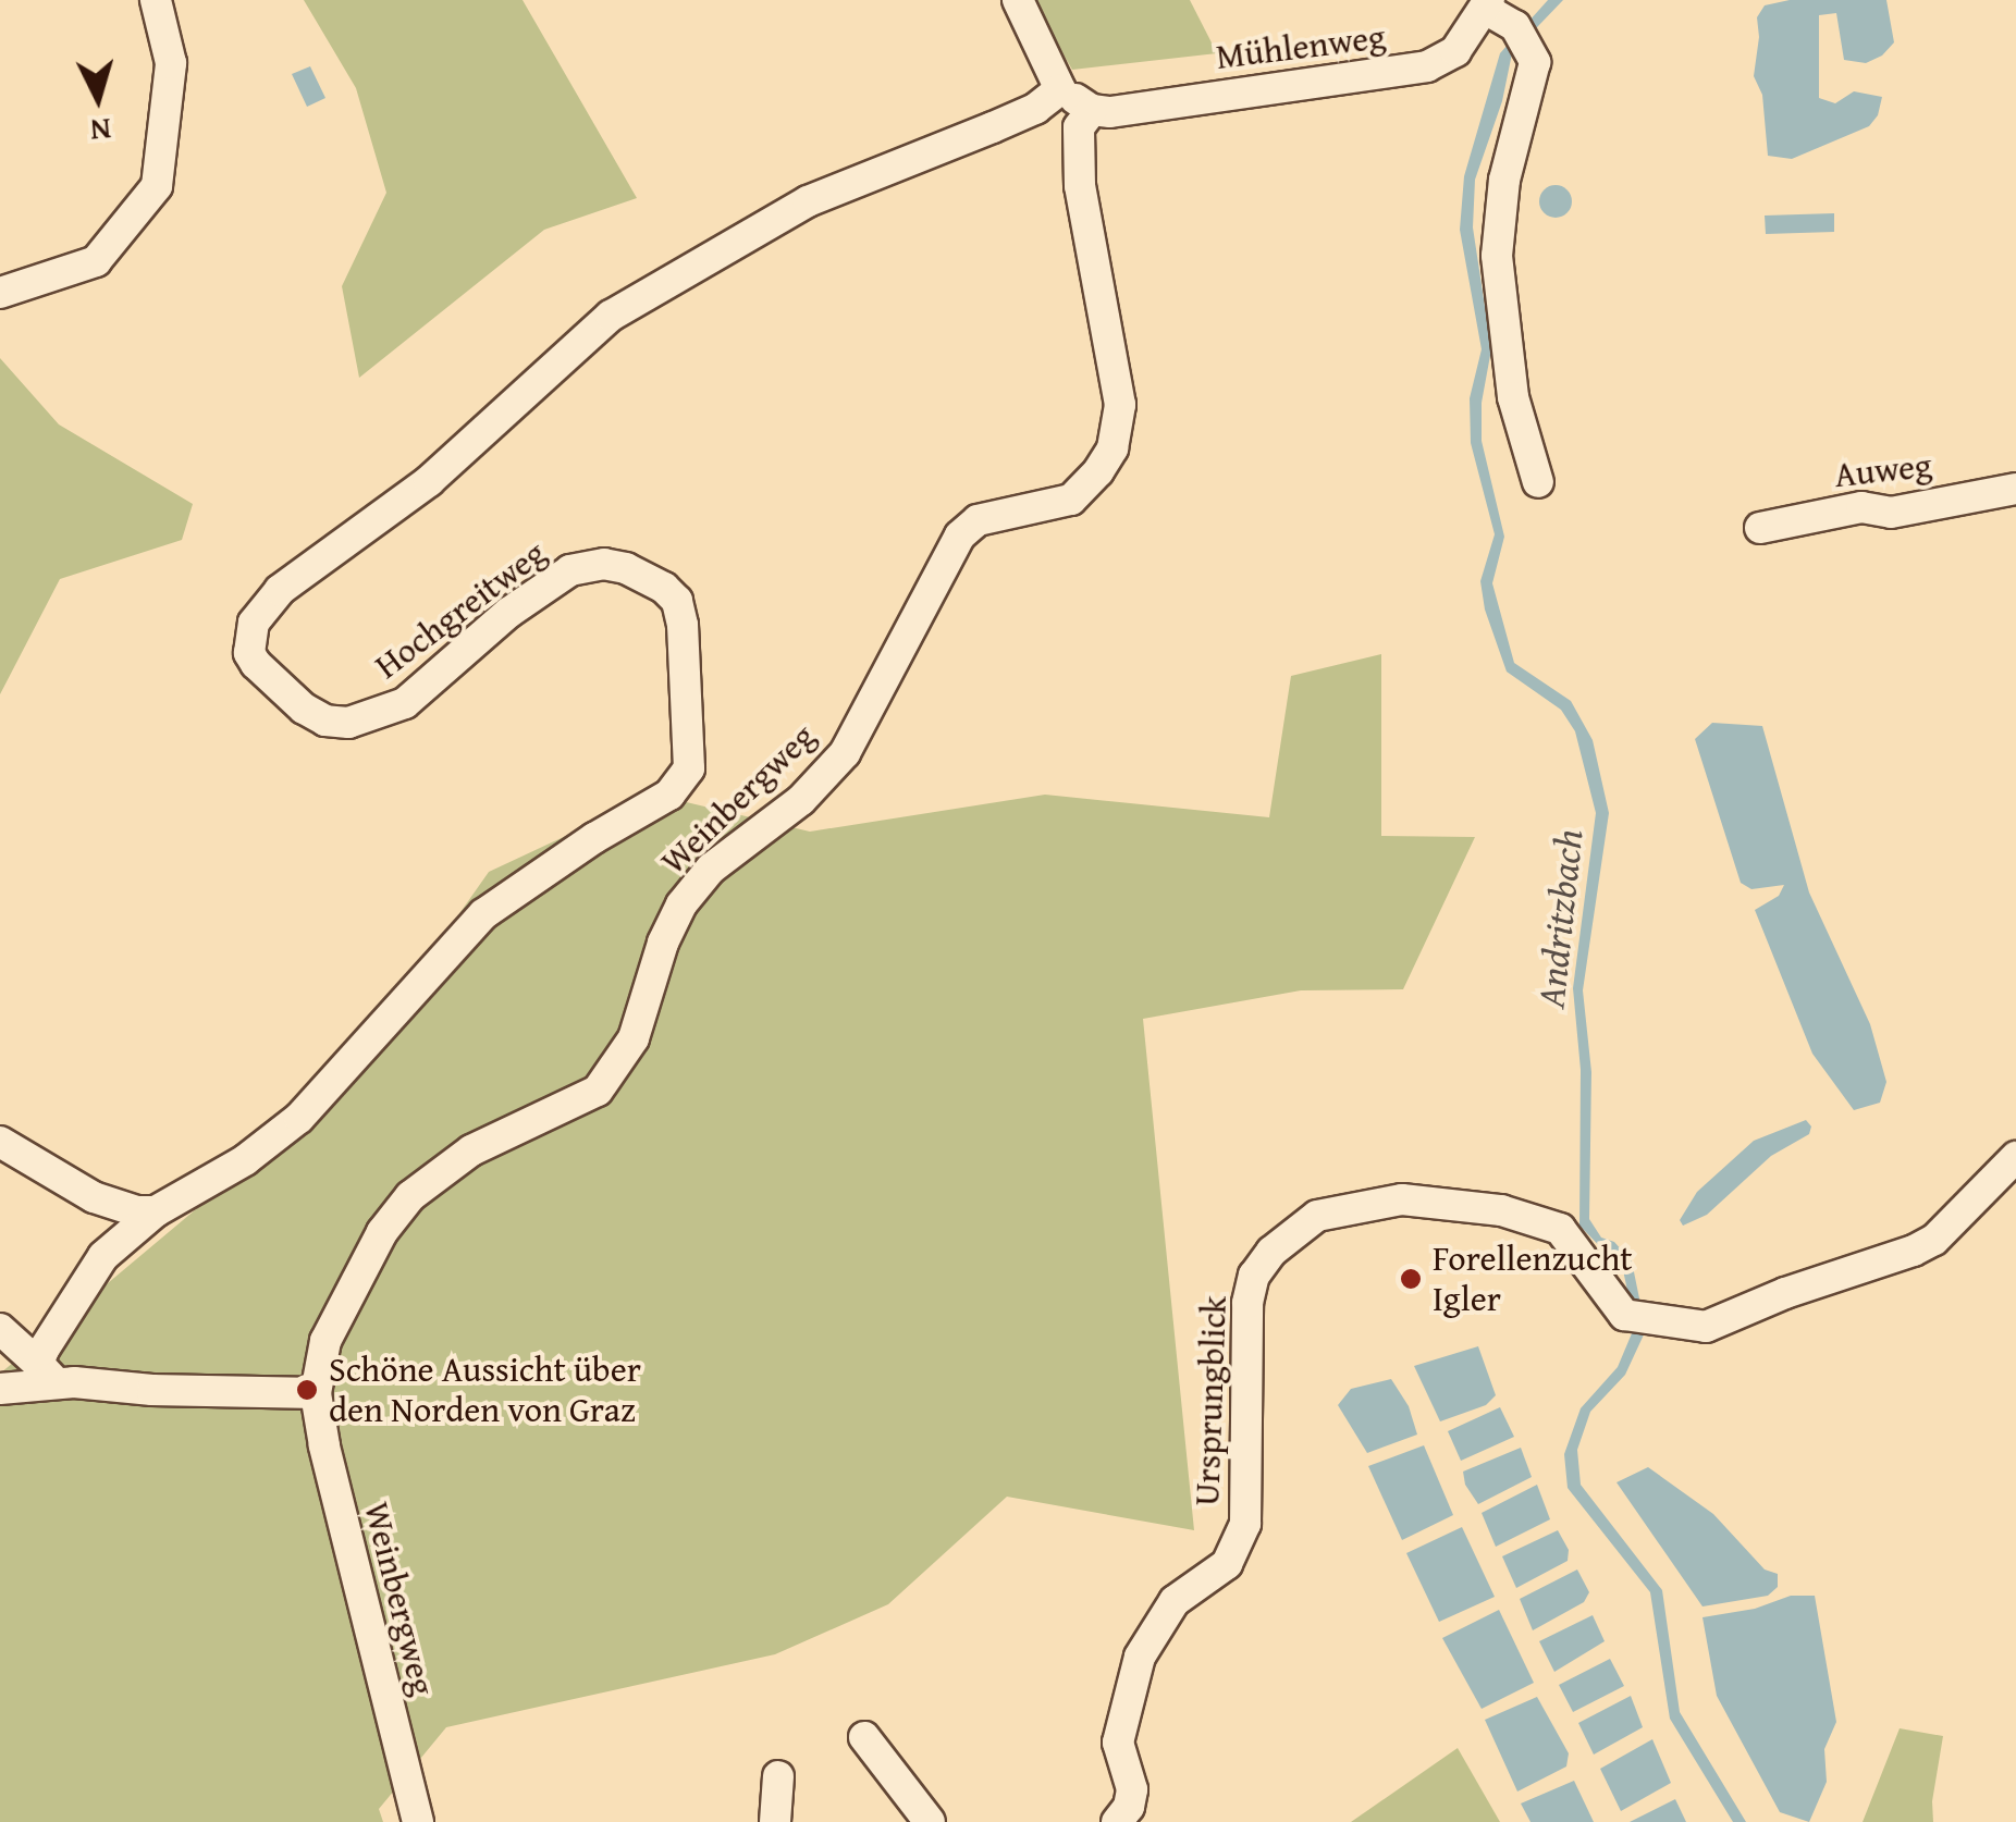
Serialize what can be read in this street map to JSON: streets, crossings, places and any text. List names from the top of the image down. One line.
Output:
{"streets":{"street":["Mühlenweg","Auweg","Hochgreitweg","Weinbergweg","Ursprungblick"]},"crossings":[["Mühlenweg","Weinbergweg"]],"water":["Andritzbach"],"places":["Forellenzucht Igler","Schöne Aussicht über den Norden von Graz"],"north":"bottom"}
